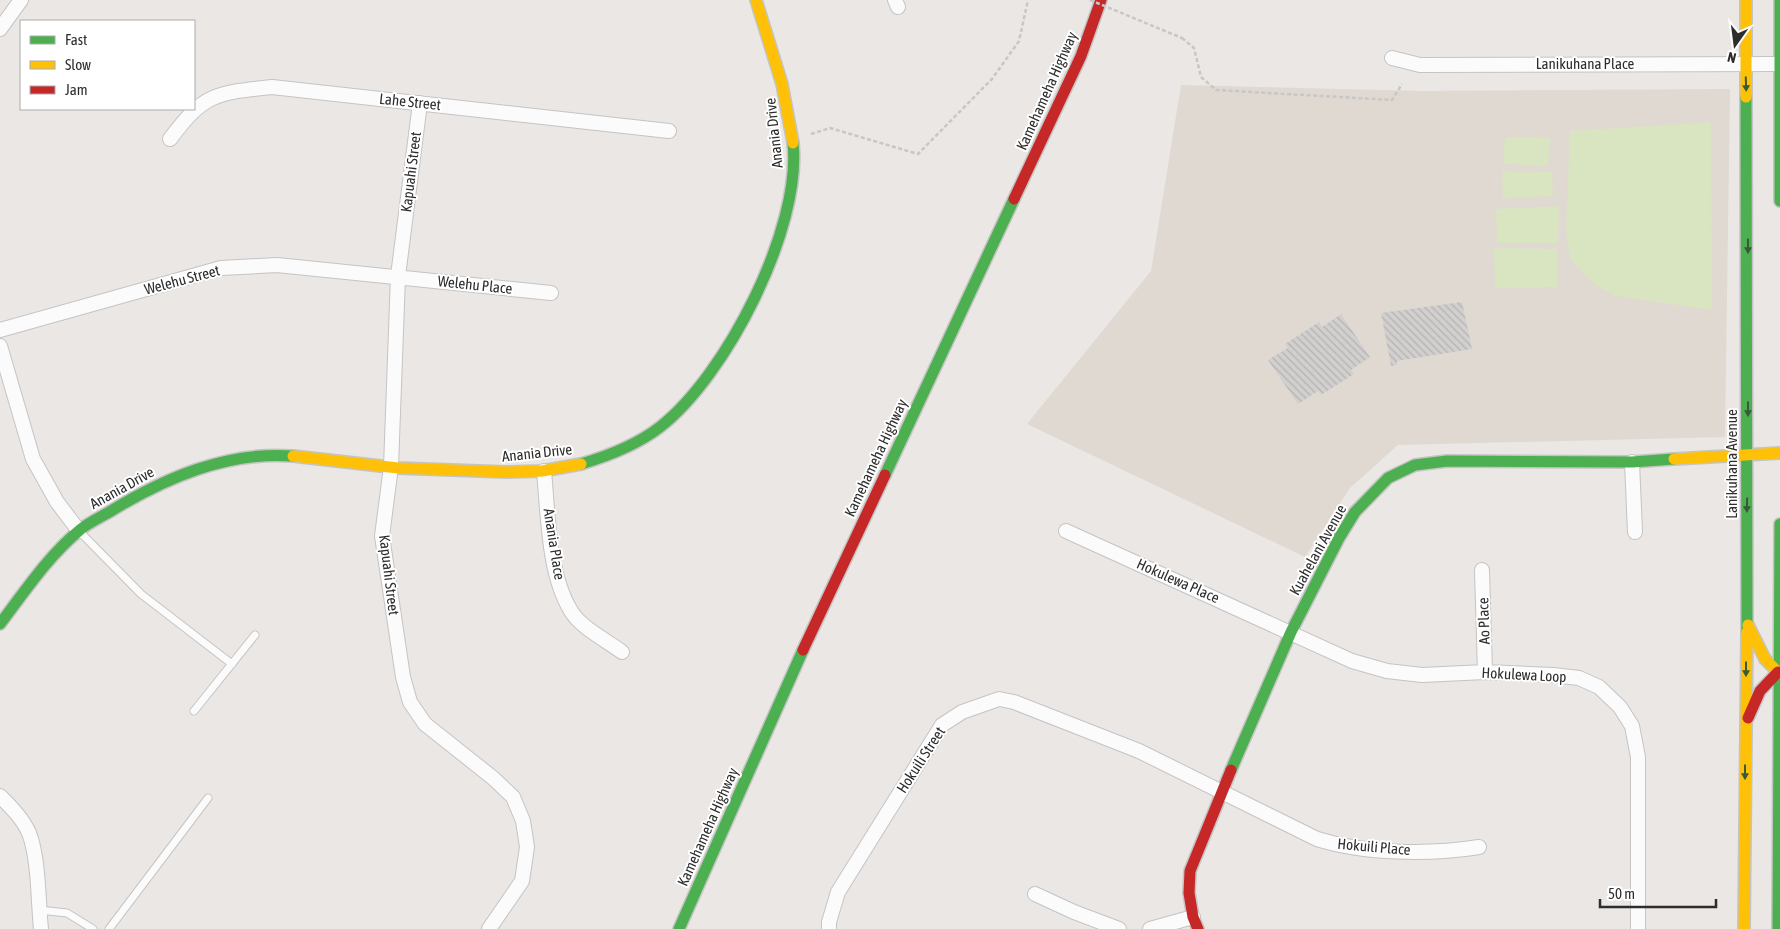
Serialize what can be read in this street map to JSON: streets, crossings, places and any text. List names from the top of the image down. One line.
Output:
{"streets":{"street":["Lanikuhana Place","Kamehameha Highway","Lahe Street","Anania Drive","Kapuahi Street","Welehu Street","Welehu Place","Lanikuhana Avenue","Anania Place","Kuahelani Avenue","Hokulewa Place","Ao Place","Hokulewa Loop","Hokuili Street","Hokuili Place"]},"crossings":[["Lanikuhana Place","Lanikuhana Avenue"],["Lahe Street","Kapuahi Street"],["Anania Drive","Kapuahi Street"],["Anania Drive","Anania Place"],["Kapuahi Street","Welehu Street"],["Kapuahi Street","Welehu Place"],["Welehu Street","Welehu Place"],["Lanikuhana Avenue","Kuahelani Avenue"],["Kuahelani Avenue","Hokulewa Place"],["Kuahelani Avenue","Hokulewa Loop"],["Kuahelani Avenue","Hokuili Street"],["Kuahelani Avenue","Hokuili Place"],["Hokulewa Place","Hokulewa Loop"],["Ao Place","Hokulewa Loop"],["Hokuili Street","Hokuili Place"]],"legend":["Fast","Slow","Jam"],"scale_bar":"50 m","north":"bottom"}
